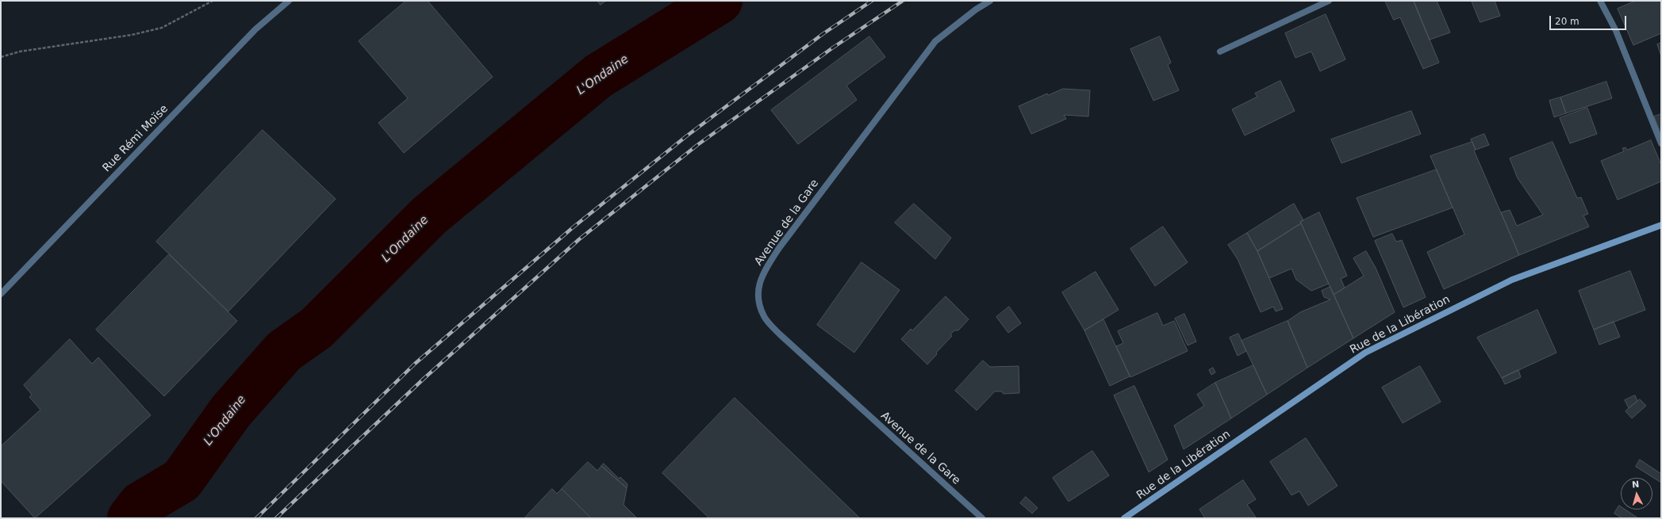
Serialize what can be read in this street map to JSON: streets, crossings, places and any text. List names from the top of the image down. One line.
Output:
{"streets":{"main road":["Rue de la Libération"],"street":["Rue Rémi Moïse","Avenue de la Gare"]},"water":["L'Ondaine"],"scale_bar":"20 m","north":"top"}
